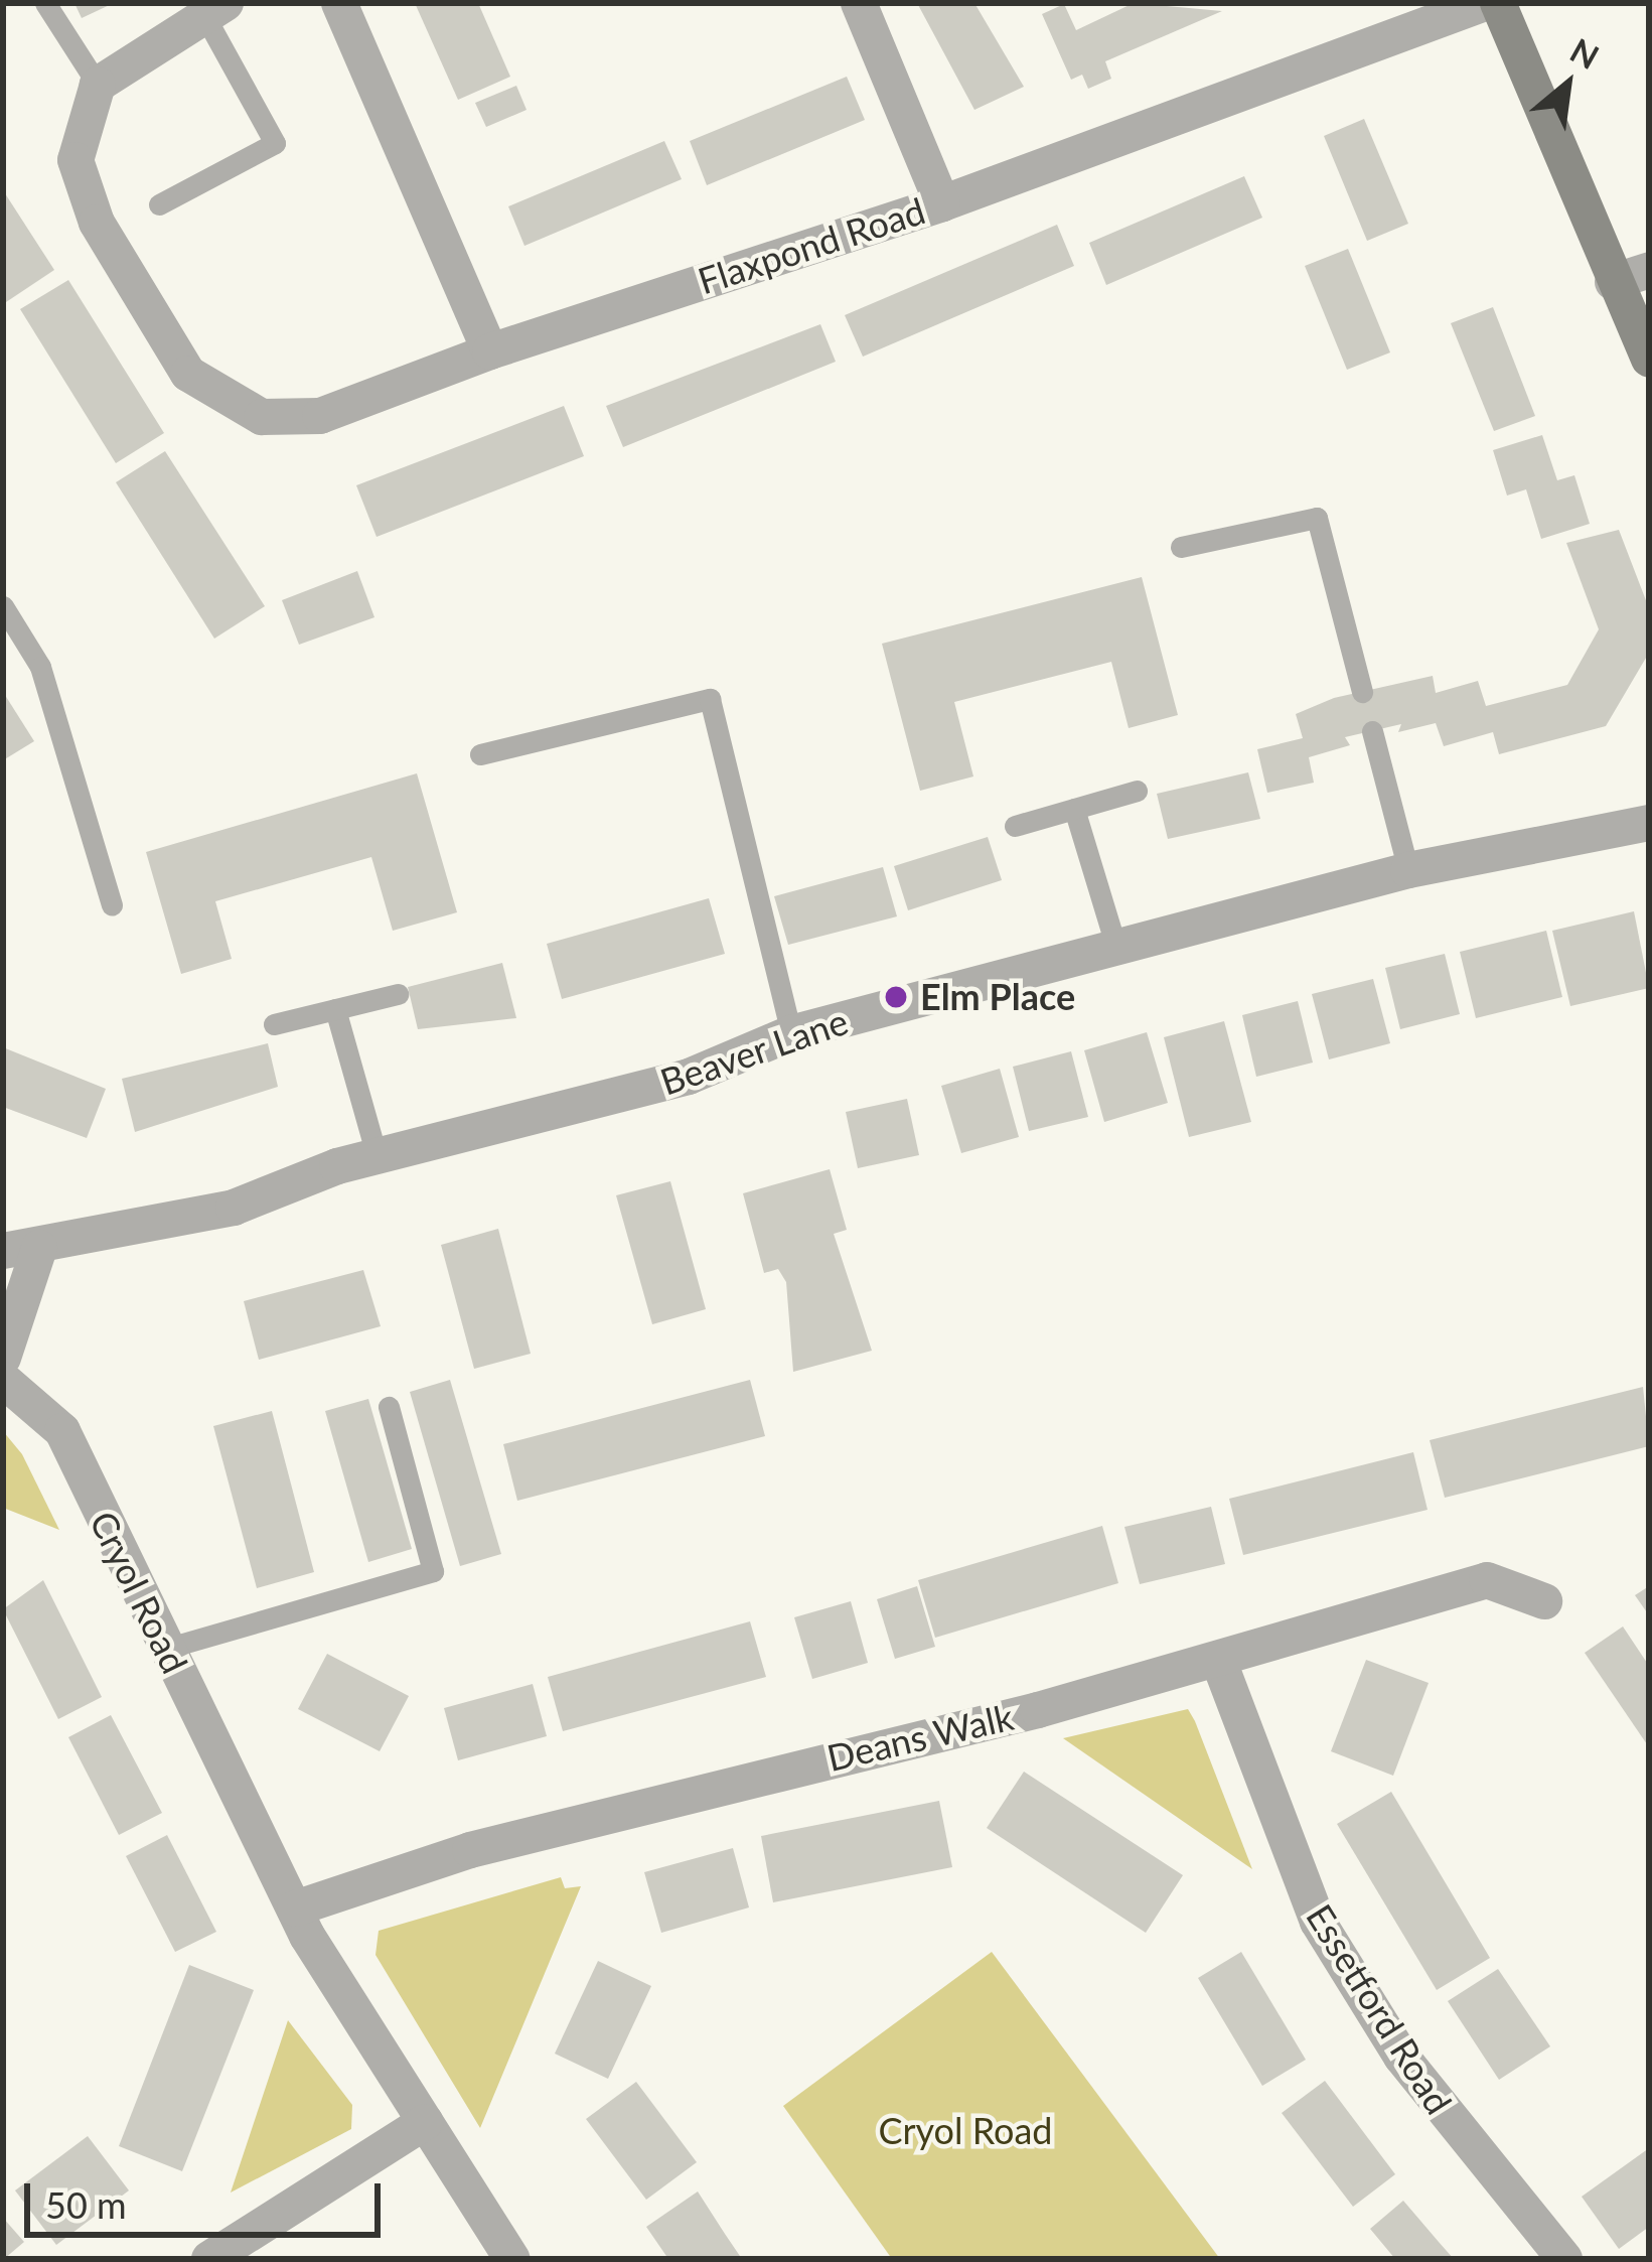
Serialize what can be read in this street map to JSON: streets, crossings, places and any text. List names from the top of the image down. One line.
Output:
{"streets":{"street":["Flaxpond Road","Beaver Lane","Cryol Road","Deans Walk","Essetford Road"]},"crossings":[["Cryol Road","Deans Walk"],["Deans Walk","Essetford Road"]],"parks":["Cryol Road"],"places":["Elm Place"],"scale_bar":"50 m","north":"top right"}
